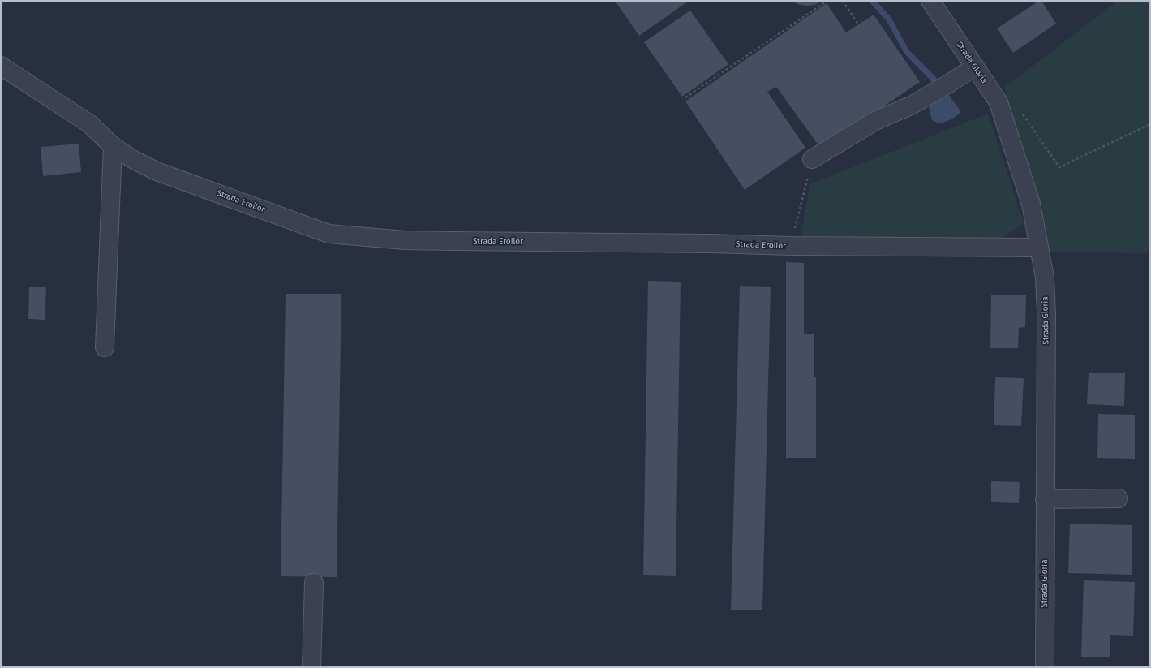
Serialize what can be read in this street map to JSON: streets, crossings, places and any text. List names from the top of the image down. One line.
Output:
{"streets":{"street":["Strada Gloria","Strada Eroilor"]},"crossings":[["Strada Gloria","Strada Eroilor"]]}
